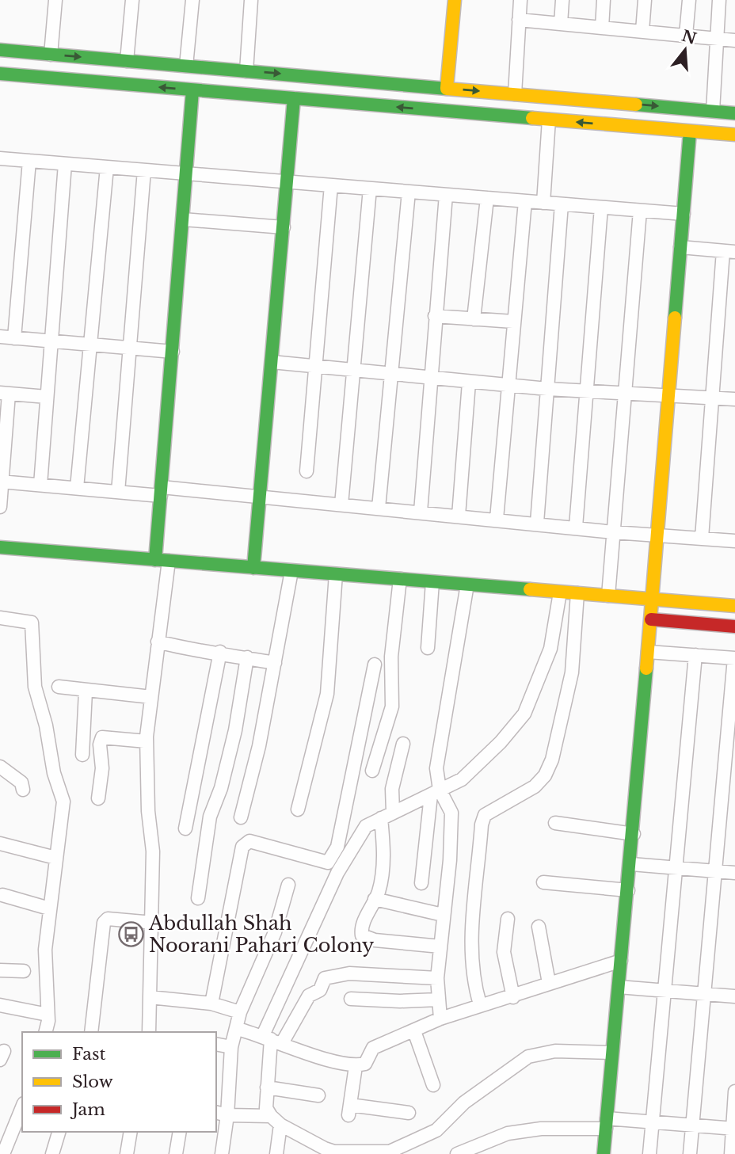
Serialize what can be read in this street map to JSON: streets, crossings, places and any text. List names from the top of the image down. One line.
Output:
{"places":{"bus stop":["Abdullah Shah Noorani Pahari Colony"]},"legend":["Fast","Slow","Jam"],"north":"top"}
